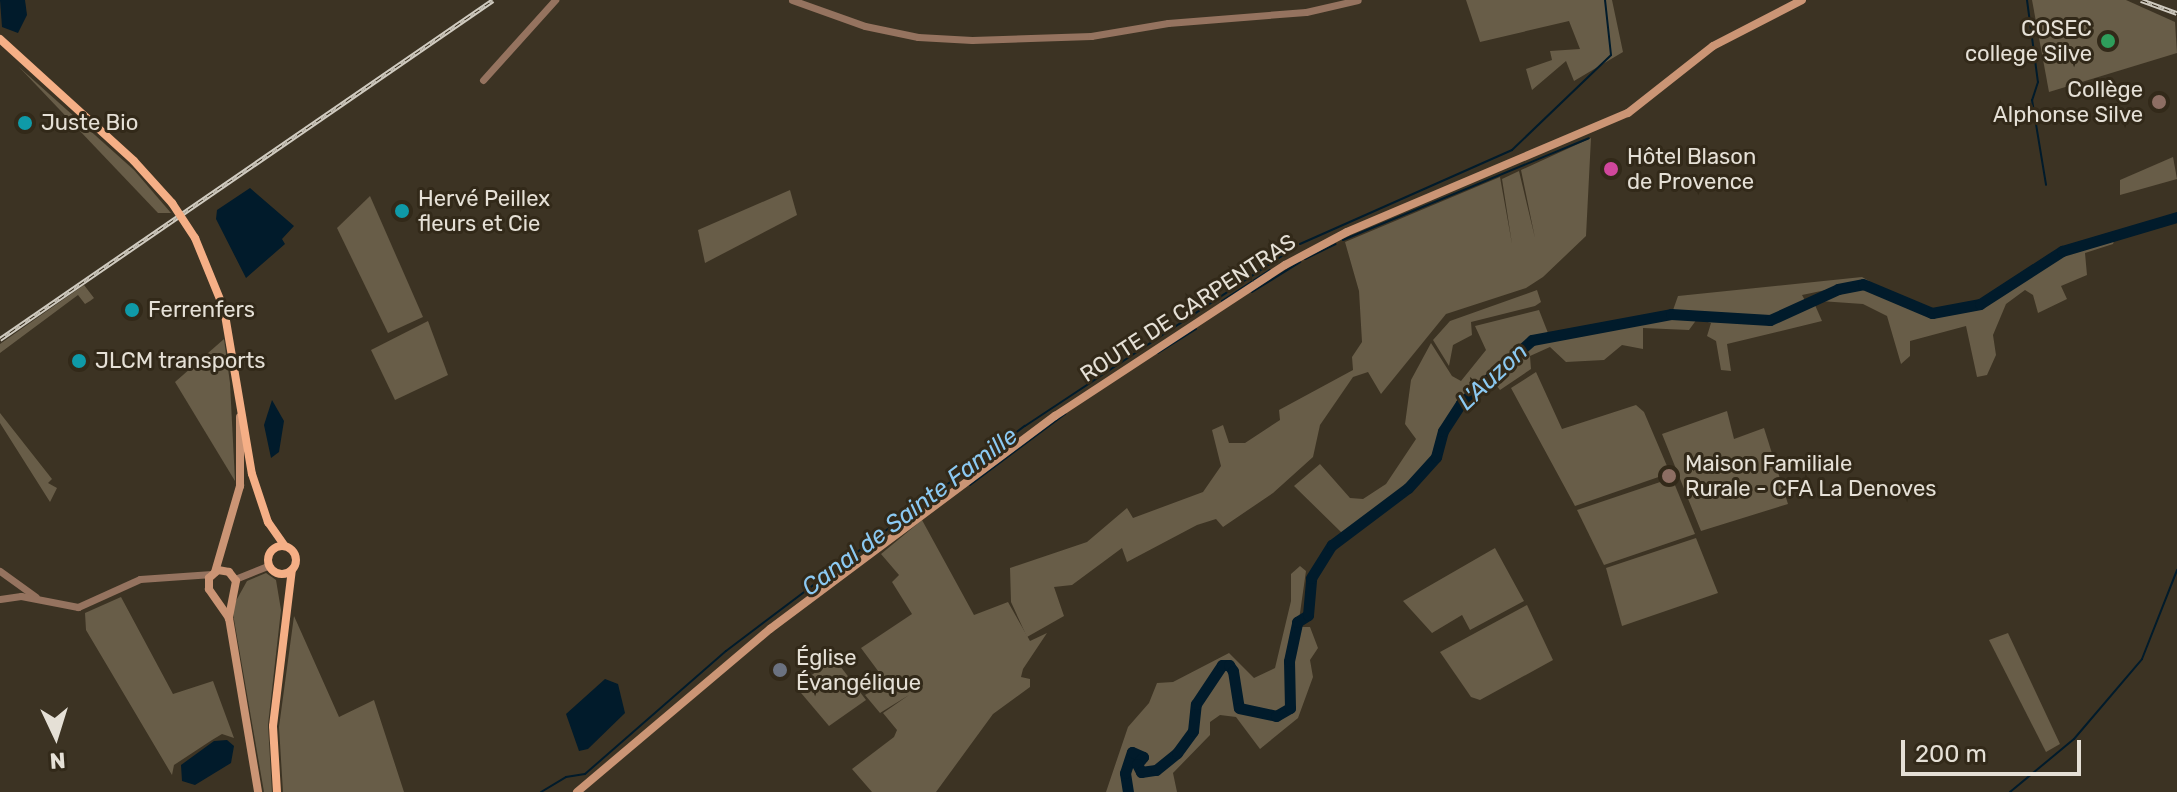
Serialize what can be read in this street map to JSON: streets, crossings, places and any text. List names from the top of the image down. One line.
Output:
{"streets":{"main road":["ROUTE DE CARPENTRAS"]},"water":["L'Auzon","Canal de Sainte Famille"],"places":["COSEC college Silve","Collège Alphonse Silve","Juste Bio","Hôtel Blason de Provence","Hervé Peillex fleurs et Cie","Ferrenfers","JLCM transports","Maison Familiale Rurale - CFA La Denoves","Église Évangélique"],"scale_bar":"200 m","north":"bottom"}
